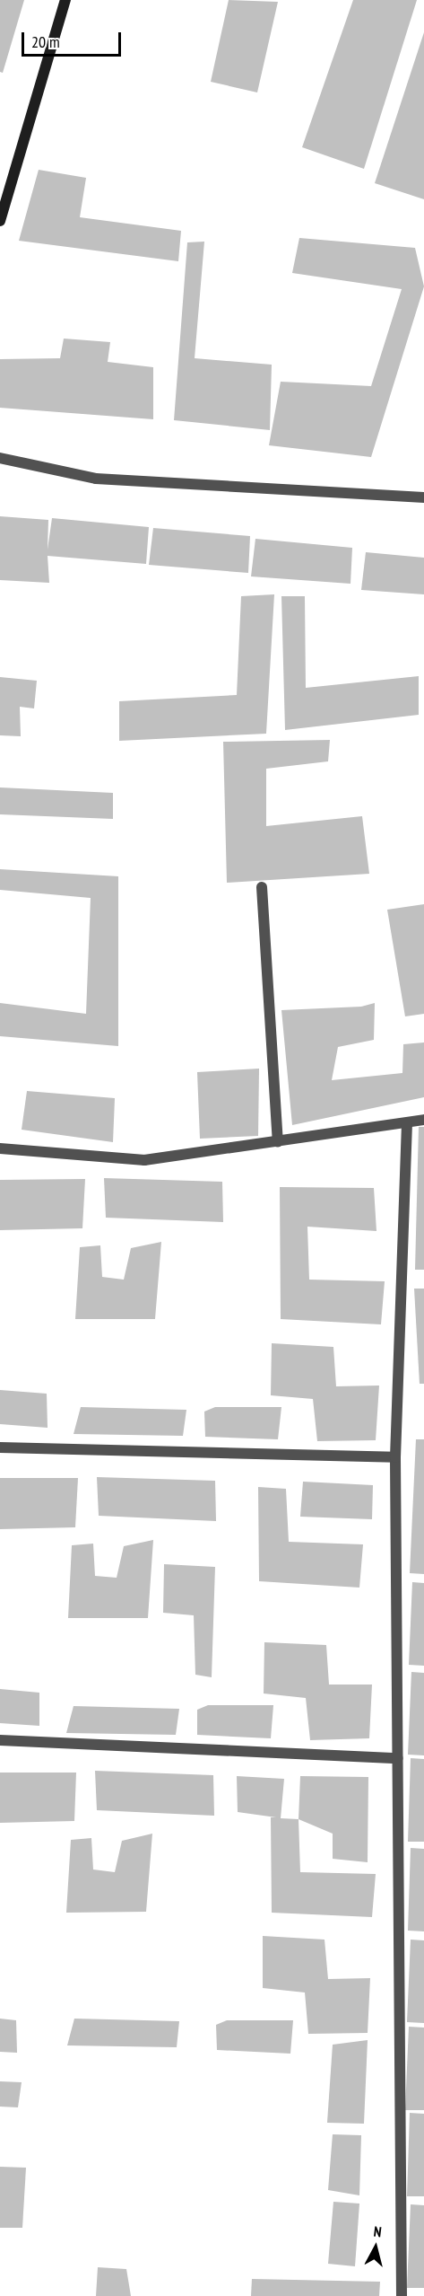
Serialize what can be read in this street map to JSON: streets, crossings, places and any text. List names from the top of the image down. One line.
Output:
{"scale_bar":"20 m","north":"top"}
